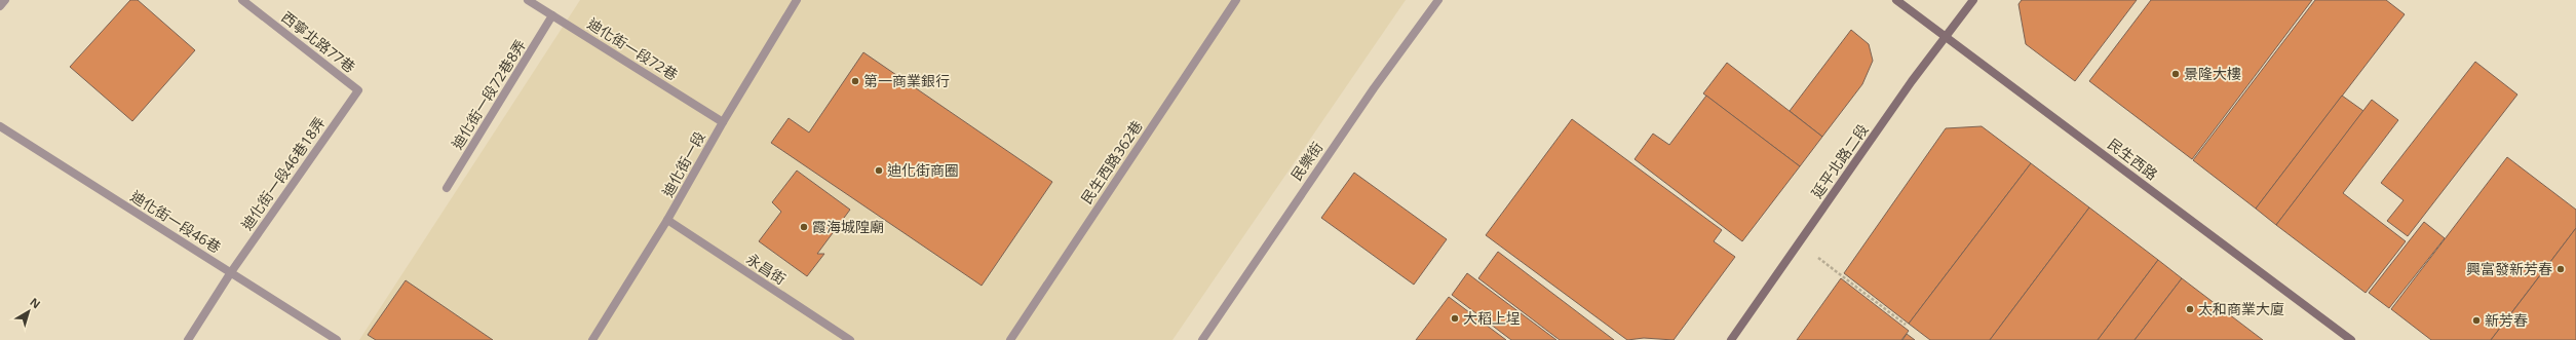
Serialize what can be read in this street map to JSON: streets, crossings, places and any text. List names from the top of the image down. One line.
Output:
{"streets":{"street":["西寧北路77巷","迪化街一段72巷","迪化街一段72巷8弄","民生西路","民樂街","延平北路二段","民生西路362巷","迪化街一段","迪化街一段46巷18弄","迪化街一段46巷","永昌街"]},"crossings":[["西寧北路77巷","迪化街一段46巷18弄"],["迪化街一段72巷","迪化街一段72巷8弄"],["迪化街一段72巷","迪化街一段"],["民生西路","延平北路二段"],["迪化街一段","永昌街"],["迪化街一段46巷18弄","迪化街一段46巷"]],"places":["景隆大樓","第一商業銀行","迪化街商圈","霞海城隍廟","興富發新芳春","太和商業大廈","大稻上埕","新芳春"],"north":"top right"}
